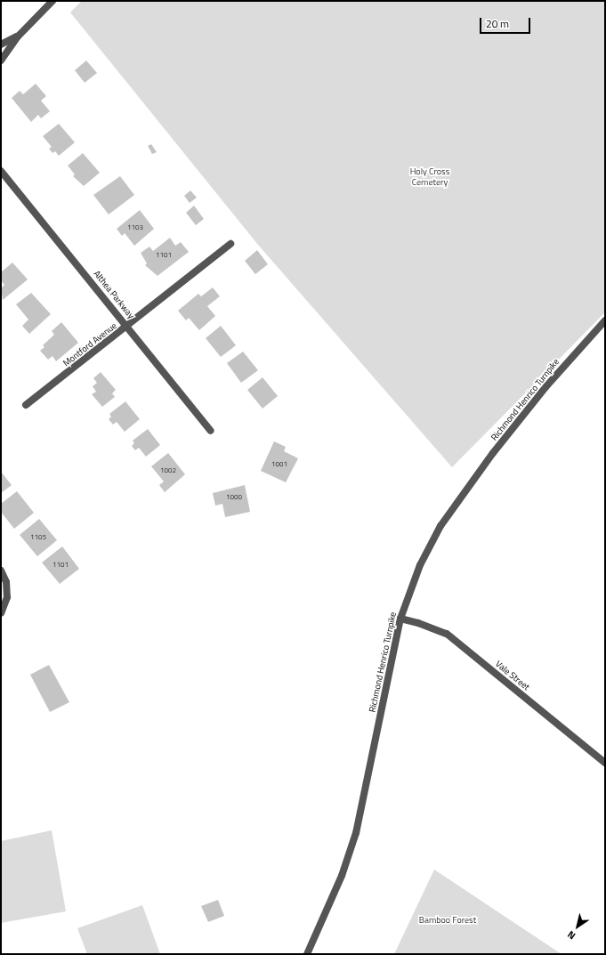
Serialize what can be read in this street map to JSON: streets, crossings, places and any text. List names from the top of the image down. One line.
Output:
{"streets":{"street":["Althea Parkway","Montford Avenue","Richmond Henrico Turnpike","Vale Street"]},"crossings":[["Althea Parkway","Montford Avenue"],["Richmond Henrico Turnpike","Vale Street"]],"parks":["Holy Cross Cemetery","Bamboo Forest"],"house_numbers":["1103","1101","1001","1002","1000","1105","1101"],"scale_bar":"20 m","north":"bottom left"}
